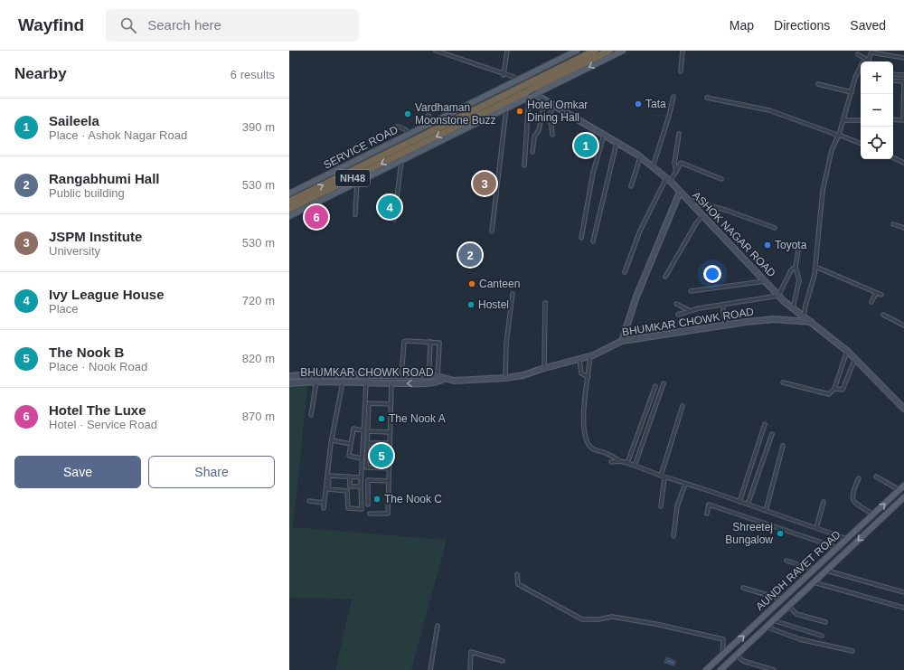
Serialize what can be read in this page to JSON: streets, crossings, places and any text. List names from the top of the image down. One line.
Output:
{"streets":{"highway":["NH48"],"main road":["SERVICE ROAD","AUNDH RAVET ROAD"],"street":["ASHOK NAGAR ROAD","BHUMKAR CHOWK ROAD"]},"crossings":[["SERVICE ROAD","ASHOK NAGAR ROAD"],["NH48","ASHOK NAGAR ROAD"],["ASHOK NAGAR ROAD","BHUMKAR CHOWK ROAD"]],"places":["Tata","Hotel Omkar Dining Hall","Vardhaman Moonstone Buzz","Toyota","Canteen","Hostel","The Nook A","The Nook C","Shreetej Bungalow"],"page":{"header":"Wayfind","search":"Search here","nav":["Map","Directions","Saved"],"heading":["Nearby","6 results"],"map_buttons":["+","−"],"list":[{"mark":"1","name":"Saileela","note":"Place · Ashok Nagar Road","value":"390 m"},{"mark":"2","name":"Rangabhumi Hall","note":"Public building","value":"530 m"},{"mark":"3","name":"JSPM Institute","note":"University","value":"530 m"},{"mark":"4","name":"Ivy League House","note":"Place","value":"720 m"},{"mark":"5","name":"The Nook B","note":"Place · Nook Road","value":"820 m"},{"mark":"6","name":"Hotel The Luxe","note":"Hotel · Service Road","value":"870 m"}],"pins":["1","3","4","6","2","5"],"buttons":["Save","Share"]}}
